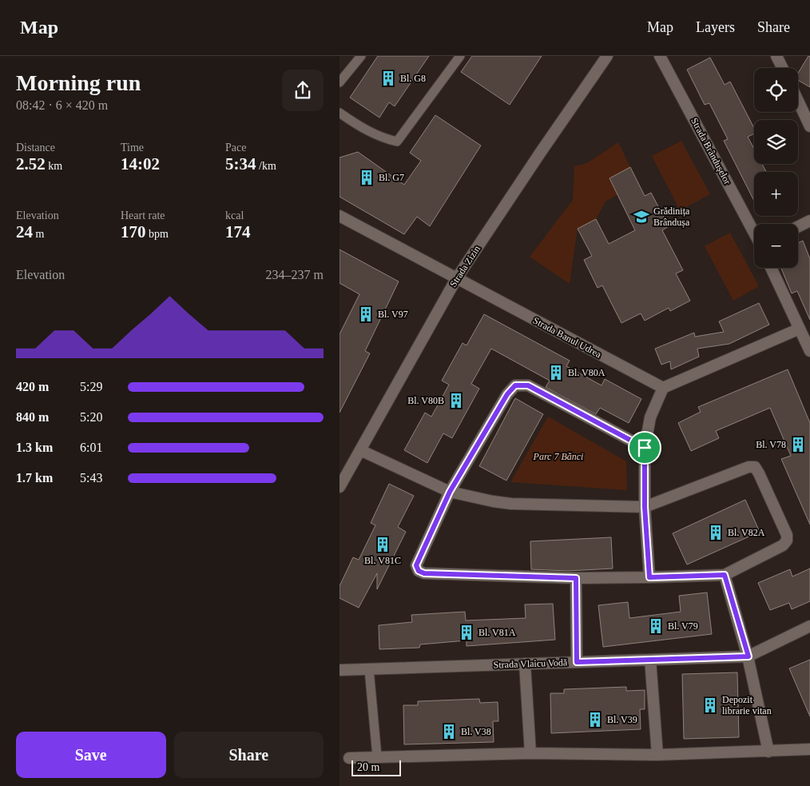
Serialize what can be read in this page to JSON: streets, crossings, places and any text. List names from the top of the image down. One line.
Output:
{"streets":{"street":["Strada Brândușelor","Strada Zizin","Strada Banul Udrea","Strada Vlaicu Vodă"]},"crossings":[["Strada Zizin","Strada Banul Udrea"]],"parks":["Parc 7 Bănci"],"places":{"building":["Bl. G8","Bl. G7","Bl. V97","Bl. V80A","Bl. V80B","Bl. V78","Bl. V82A","Bl. V81C","Bl. V79","Bl. V81A","Depozit librarie vitan","Bl. V39","Bl. V38"],"school or university":["Grădinița Brândușa"]},"scale_bar":"20 m","page":{"header":"Map","nav":["Map","Layers","Share"],"heading":["Morning run","08:42 · 6 × 420 m"],"map_buttons":["+","−"],"stats":[["Distance","2.52 km"],["Time","14:02"],["Pace","5:34 /km"],["Elevation","24 m"],["Heart rate","170 bpm"],["kcal","174"]],"chart":["Elevation","234–237 m"],"list":[{"name":"420 m","note":"5:29"},{"name":"840 m","note":"5:20"},{"name":"1.3 km","note":"6:01"},{"name":"1.7 km","note":"5:43"}],"buttons":["Save","Share"],"scale":"20 m"}}
